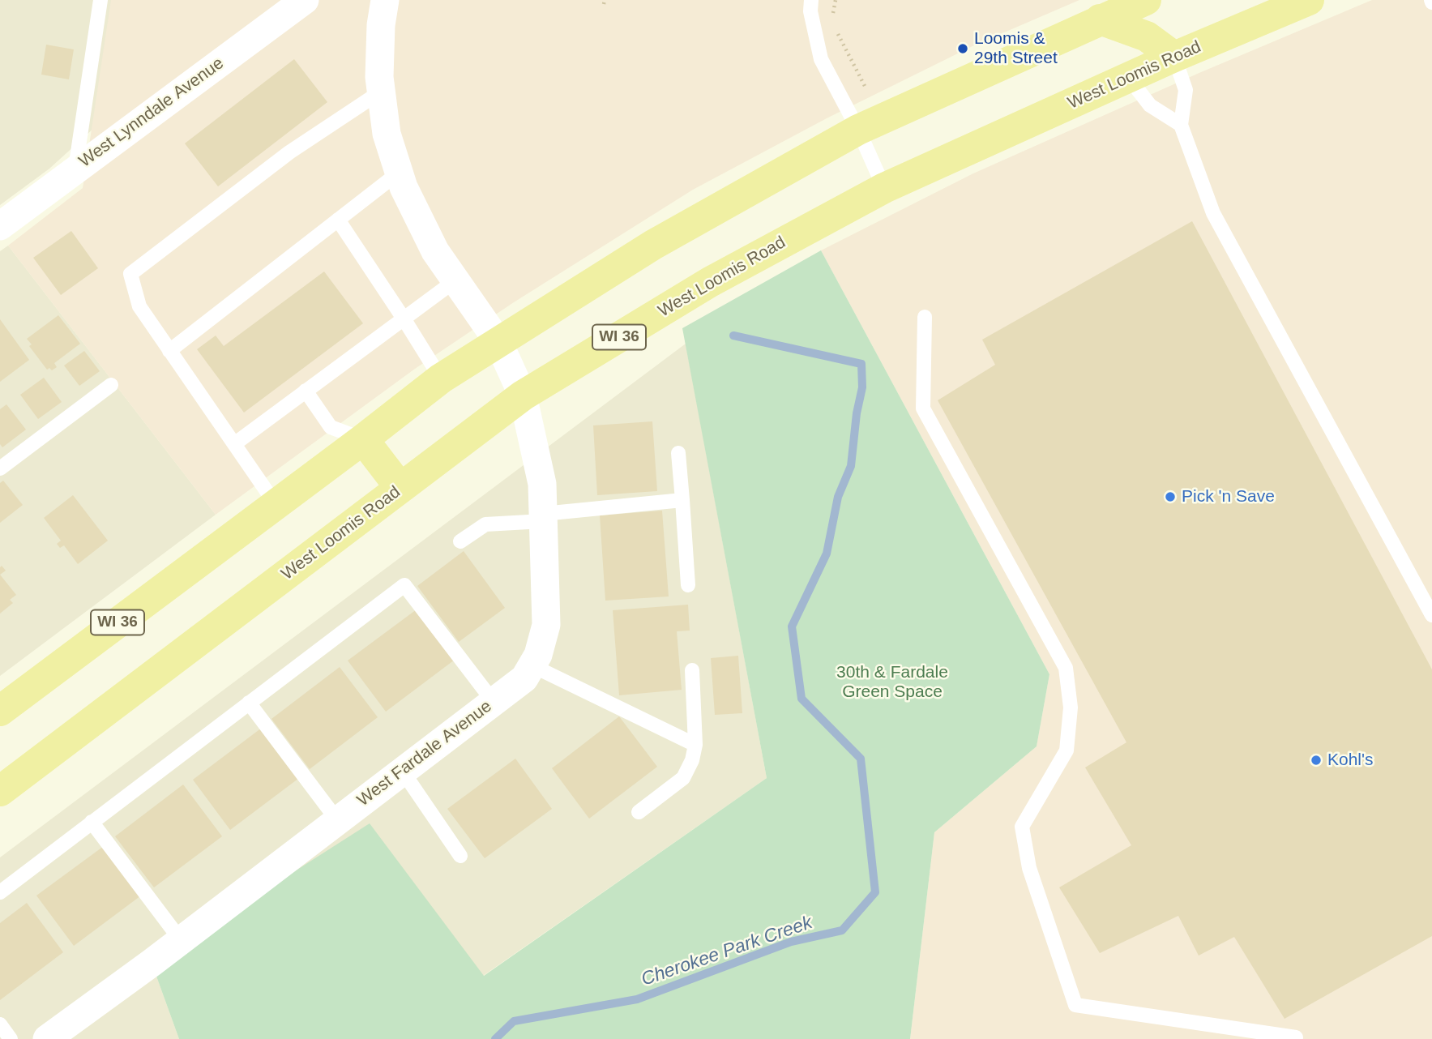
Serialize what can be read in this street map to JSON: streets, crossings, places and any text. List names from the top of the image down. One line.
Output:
{"streets":{"main road":["West Loomis Road","WI 36"],"street":["West Lynndale Avenue","West Fardale Avenue"]},"crossings":[["West Loomis Road","West Fardale Avenue"],["WI 36","West Fardale Avenue"]],"water":["Cherokee Park Creek"],"parks":["30th & Fardale Green Space"],"places":["Loomis & 29th Street","Pick 'n Save","Kohl's"]}
